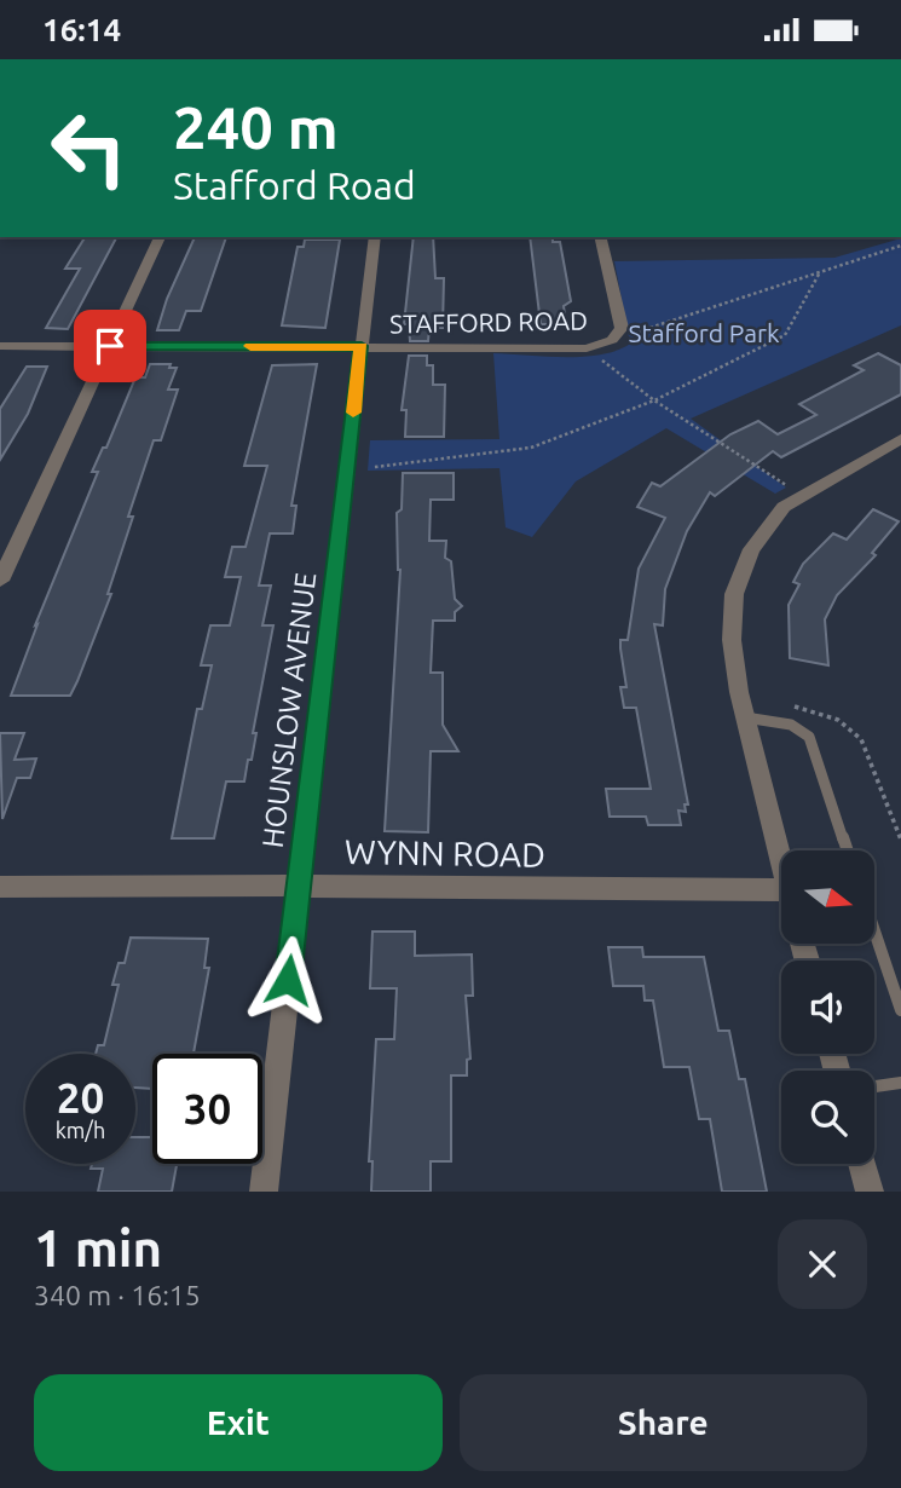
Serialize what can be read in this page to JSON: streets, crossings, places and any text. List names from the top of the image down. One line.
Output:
{"streets":{"street":["STAFFORD ROAD","HOUNSLOW AVENUE","WYNN ROAD"]},"crossings":[["STAFFORD ROAD","HOUNSLOW AVENUE"],["HOUNSLOW AVENUE","WYNN ROAD"]],"parks":["Stafford Park"],"north":"right","page":{"status":"16:14","turn":["240 m","Stafford Road"],"speed":"20 km/h","limit":"30","heading":["1 min","340 m · 16:15"],"buttons":["Exit","Share"]}}
